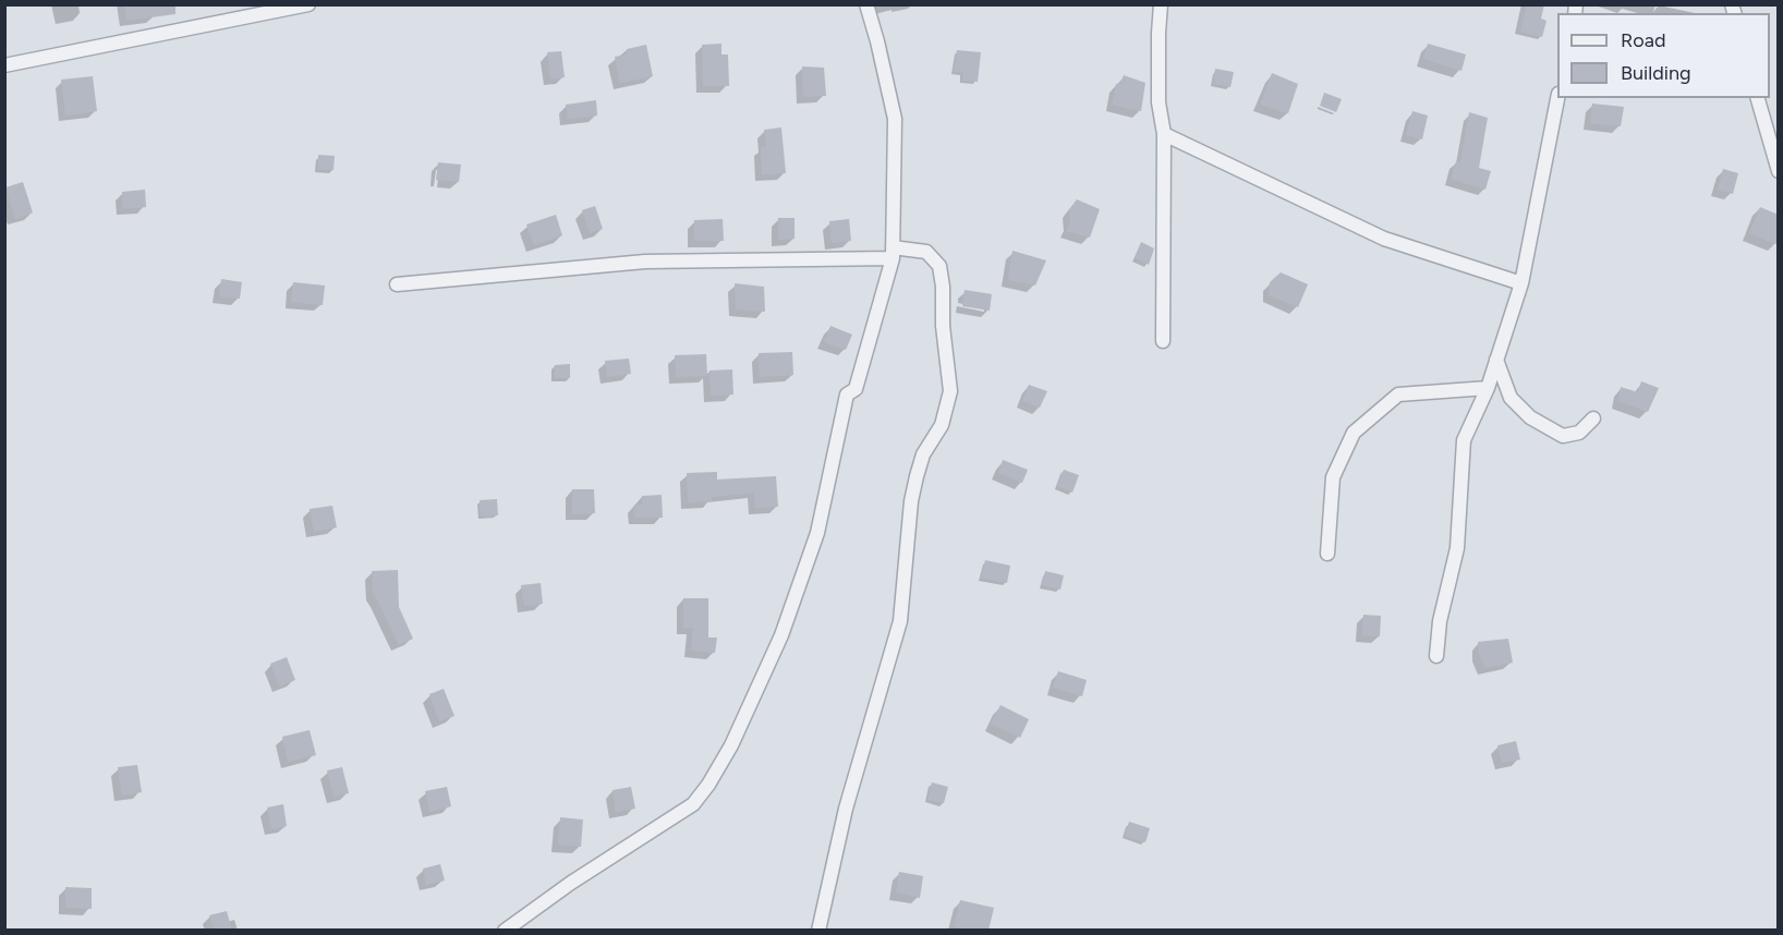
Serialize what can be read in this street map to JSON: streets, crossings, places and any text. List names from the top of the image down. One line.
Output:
{"legend":["Road","Building"]}
